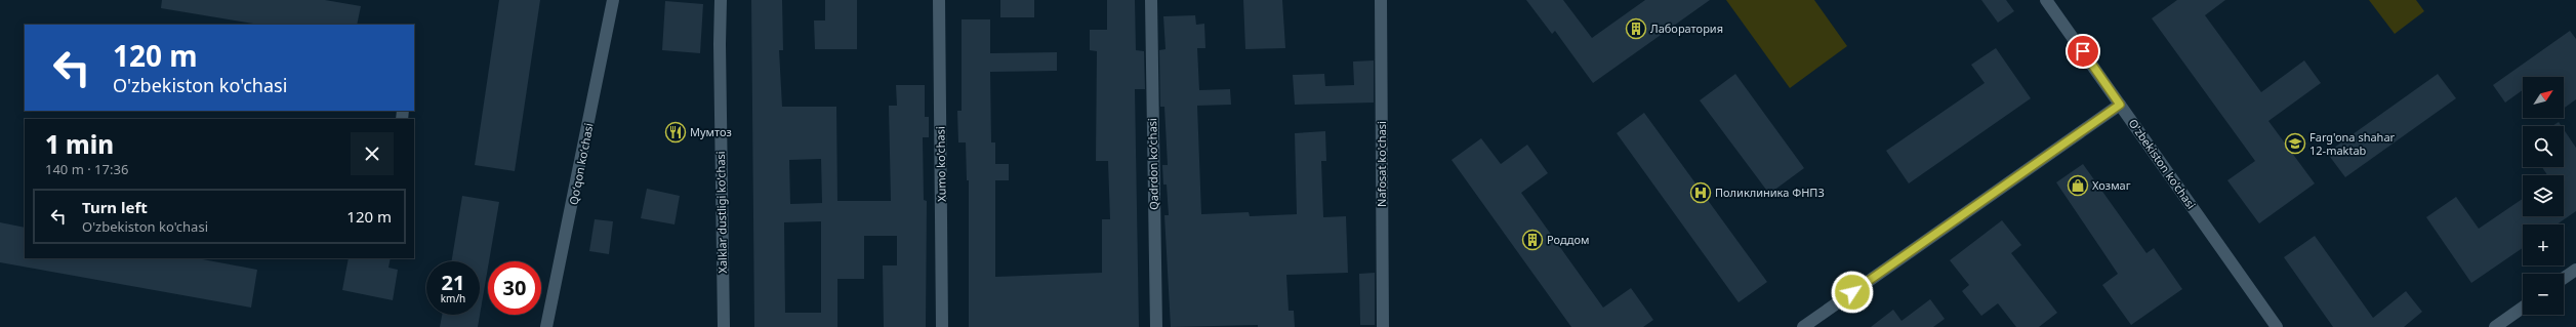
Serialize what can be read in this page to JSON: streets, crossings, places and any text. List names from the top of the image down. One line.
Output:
{"streets":{"street":["Qoʻqon koʻchasi","Xumo ko'chasi","Qadrdon koʻchasi","Nafosat ko'chasi","O'zbekiston ko'chasi","Xalklar dustligi ko'chasi"]},"places":{"building":["Лаборатория","Роддом"],"restaurant":["Mумтоз"],"school or university":["Farg'ona shahar 12-maktab"],"shop":["Хозмаг"],"hospital":["Поликлиника ФНПЗ"]},"north":"top right","page":{"turn":["120 m","O'zbekiston ko'chasi"],"map_buttons":["+","−"],"heading":["1 min","140 m · 17:36"],"list":[{"name":"Turn left","note":"O'zbekiston ko'chasi","value":"120 m"}],"speed":"21 km/h","limit":"30"}}
